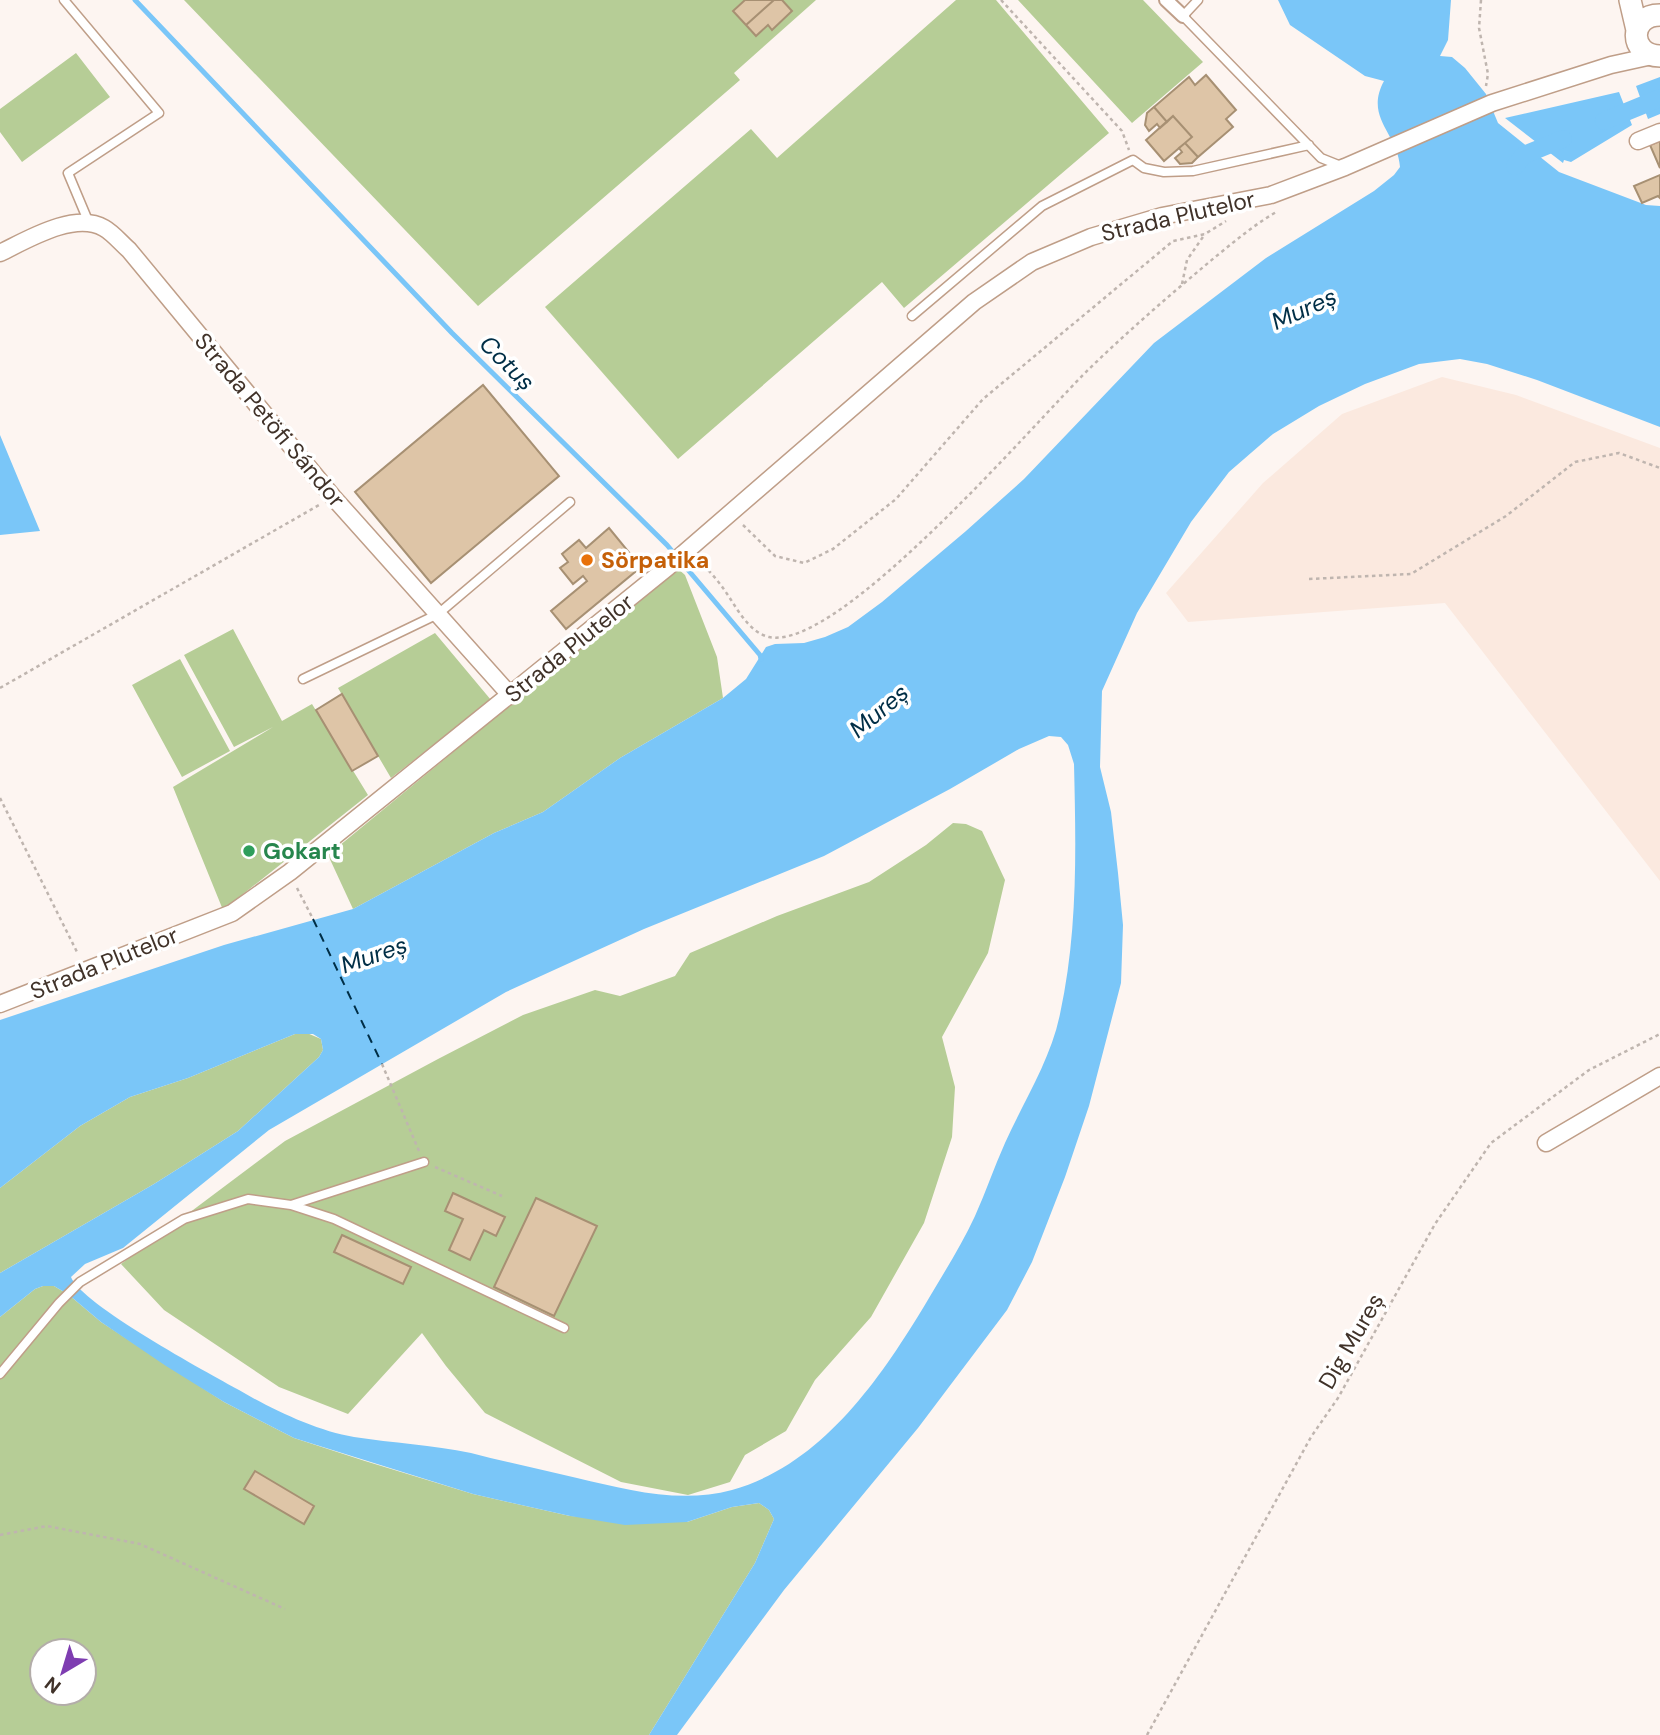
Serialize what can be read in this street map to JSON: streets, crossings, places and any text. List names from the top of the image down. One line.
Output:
{"streets":{"street":["Strada Plutelor","Strada Petöfi Sándor"],"path":["Dig Mureș"]},"crossings":[["Strada Plutelor","Strada Petöfi Sándor"]],"water":["Mureș","Cotuș"],"places":["Sörpatika","Gokart"],"north":"bottom left"}
